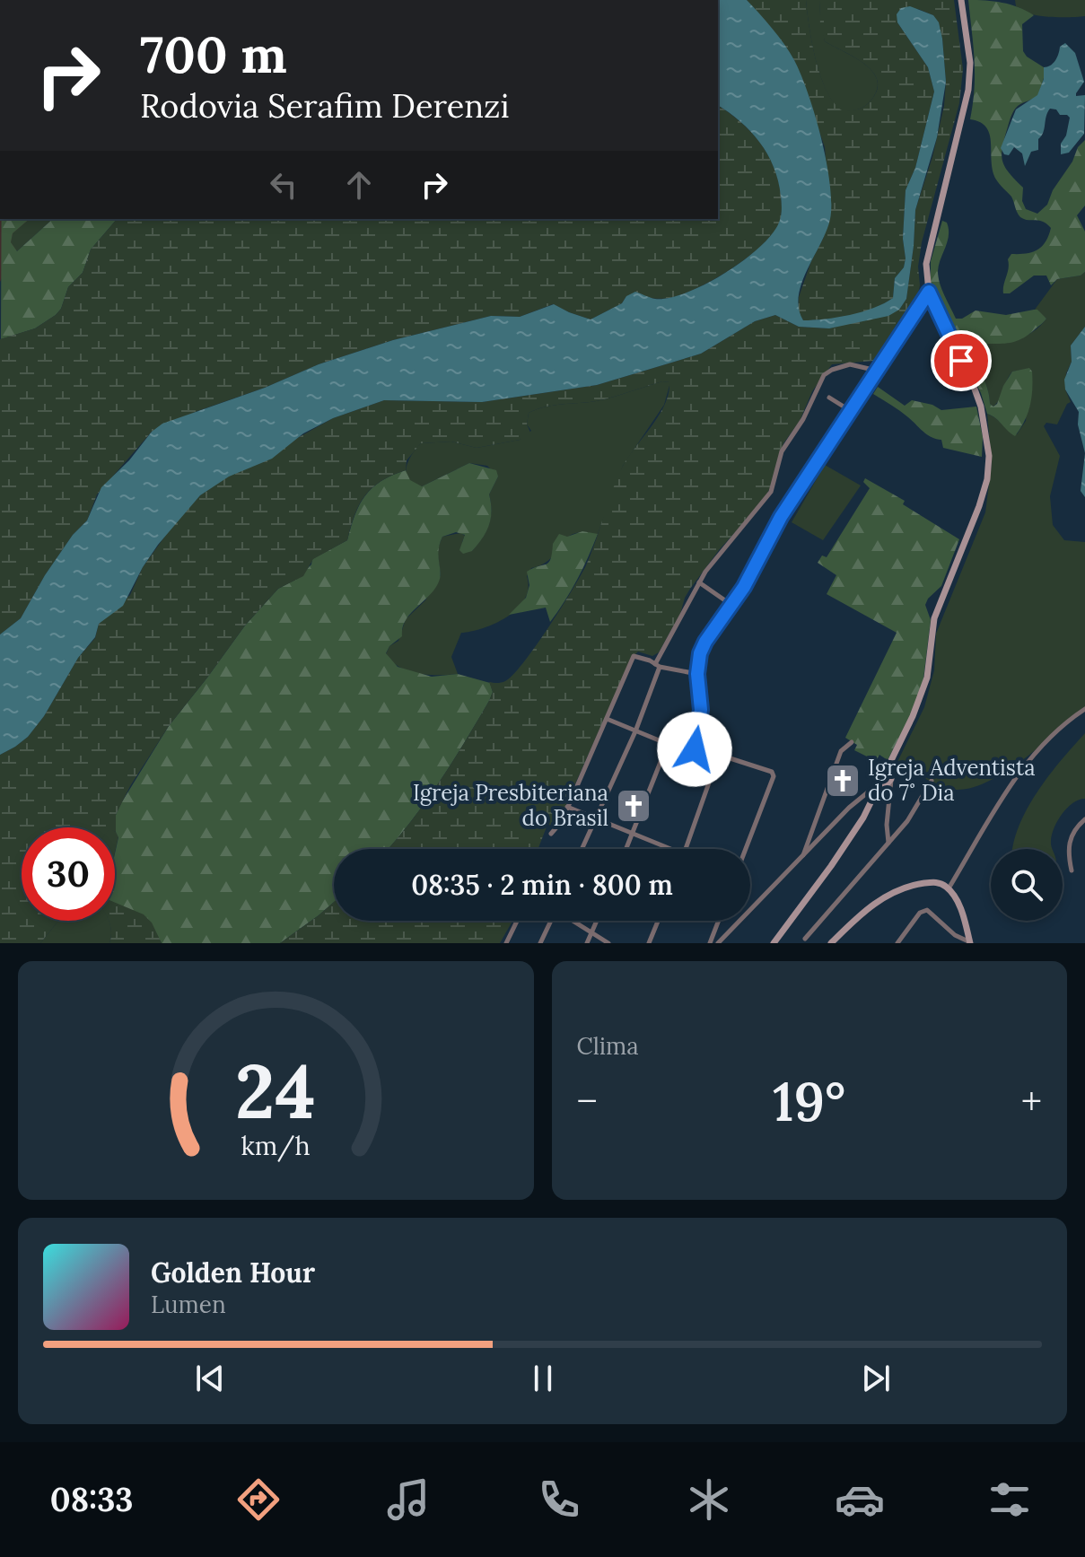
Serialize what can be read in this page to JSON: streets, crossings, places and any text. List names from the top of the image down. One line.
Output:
{"places":{"church":["Igreja Adventista do 7˚ Dia","Igreja Presbiteriana do Brasil"]},"page":{"turn":["700 m","Rodovia Serafim Derenzi"],"limit":"30","trip":"08:35 · 2 min · 800 m","tile":"Clima","heat":["−","19°","+"],"song":["Golden Hour","Lumen"],"tabs":"08:33","gauge":["24","km/h"]}}
